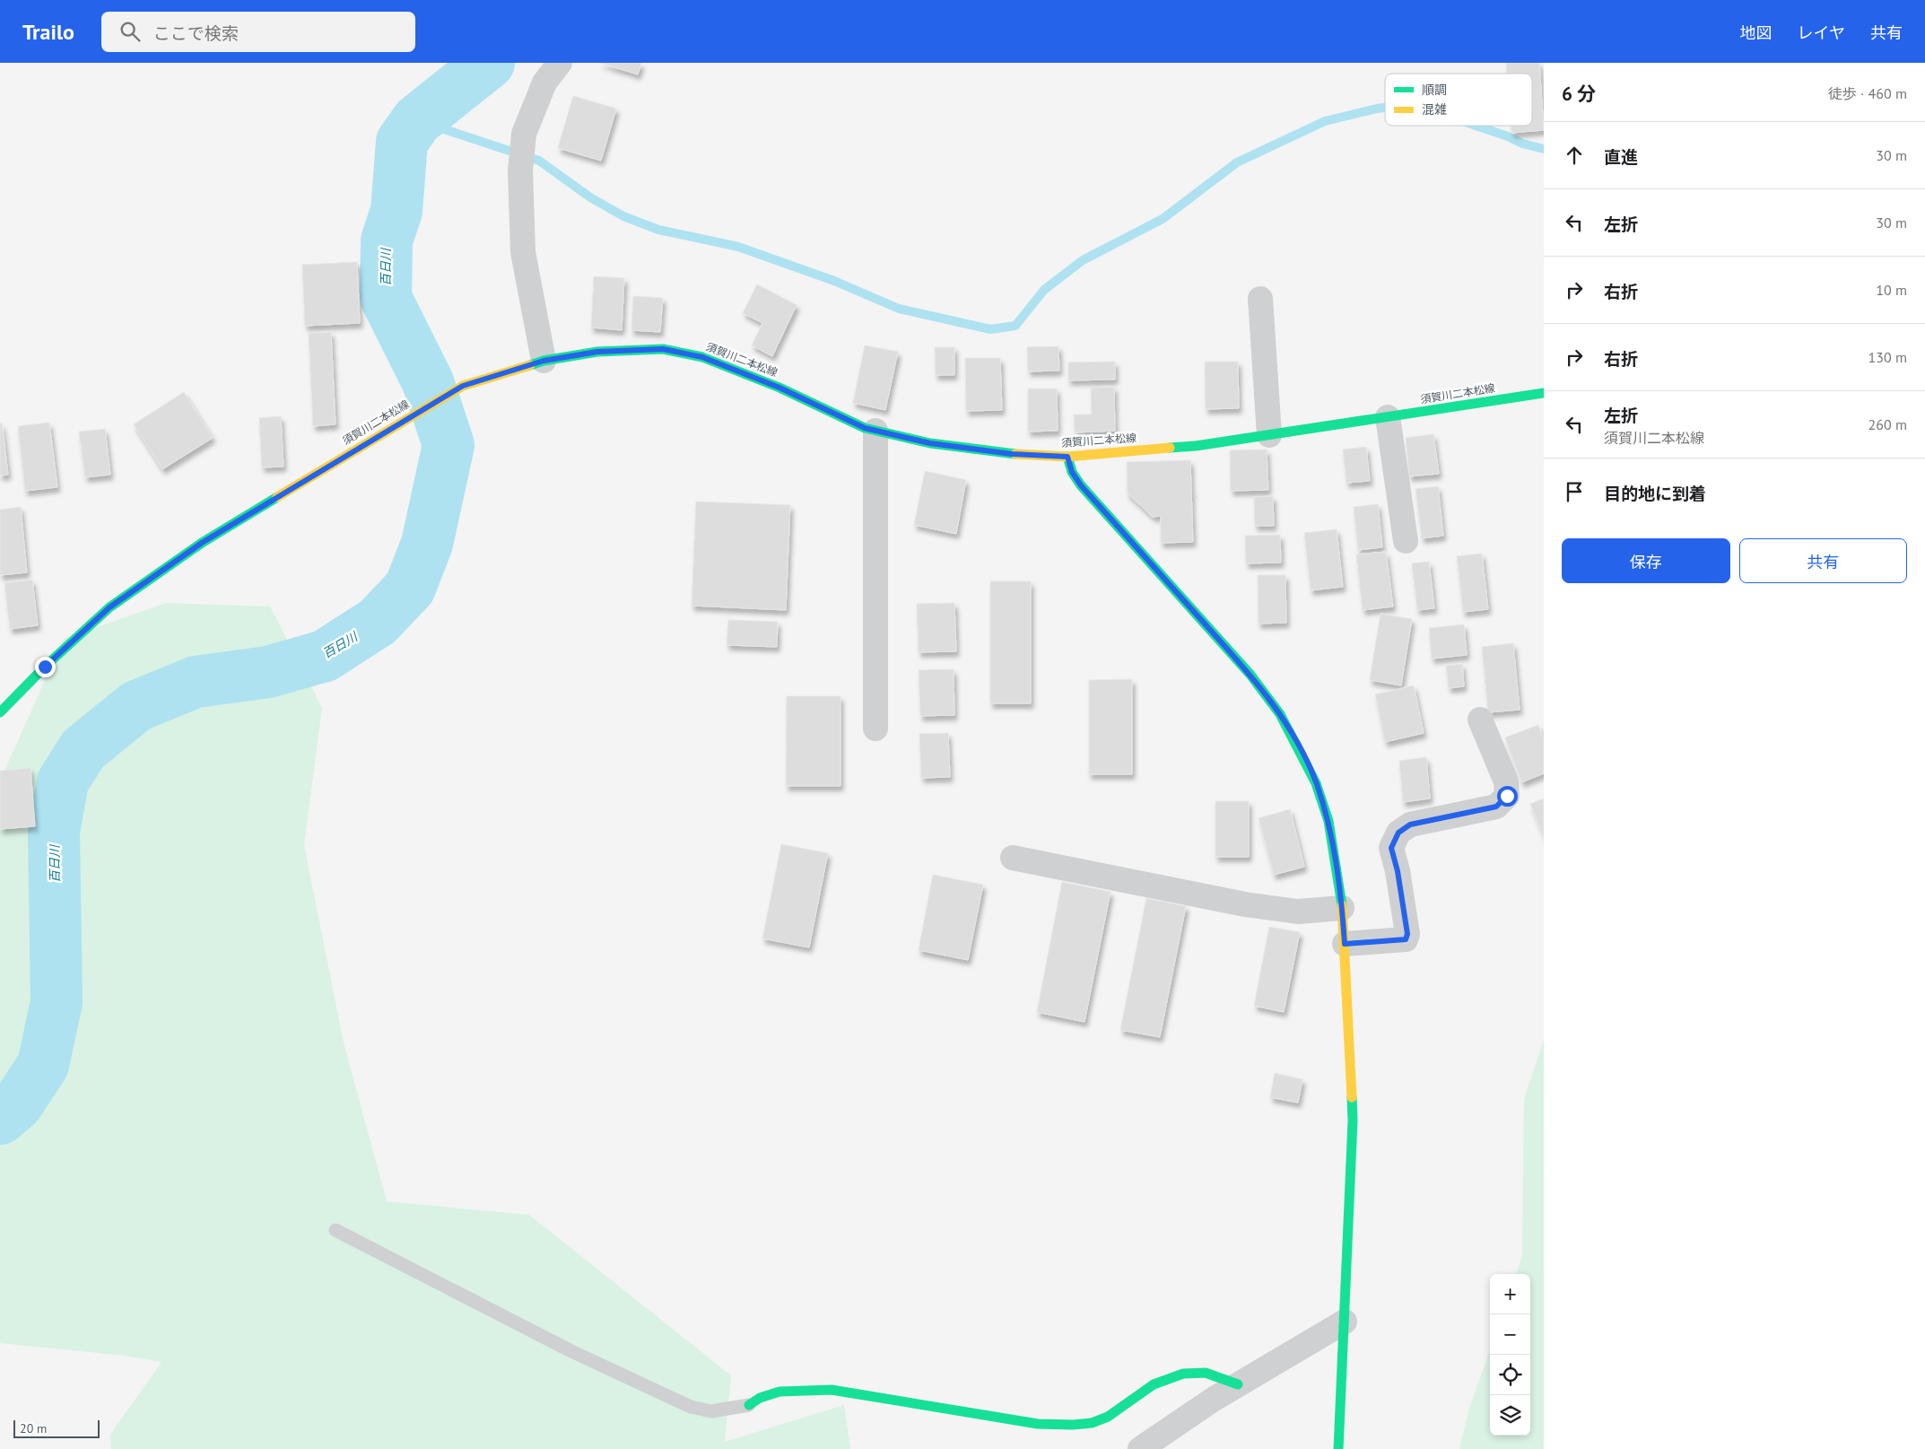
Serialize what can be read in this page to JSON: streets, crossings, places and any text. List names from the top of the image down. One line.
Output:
{"streets":{"main road":["須賀川二本松線"]},"water":["百日川"],"legend":["順調","混雑"],"scale_bar":"20 m","page":{"header":"Trailo","search":"ここで検索","nav":["地図","レイヤ","共有"],"heading":["6 分","徒歩 · 460 m"],"list":[["直進","30 m"],["左折","30 m"],["右折","10 m"],["右折","130 m"],["左折","須賀川二本松線","260 m"],"目的地に到着"],"buttons":["保存","共有"],"map_buttons":["+","−"],"scale":"20 m"}}
